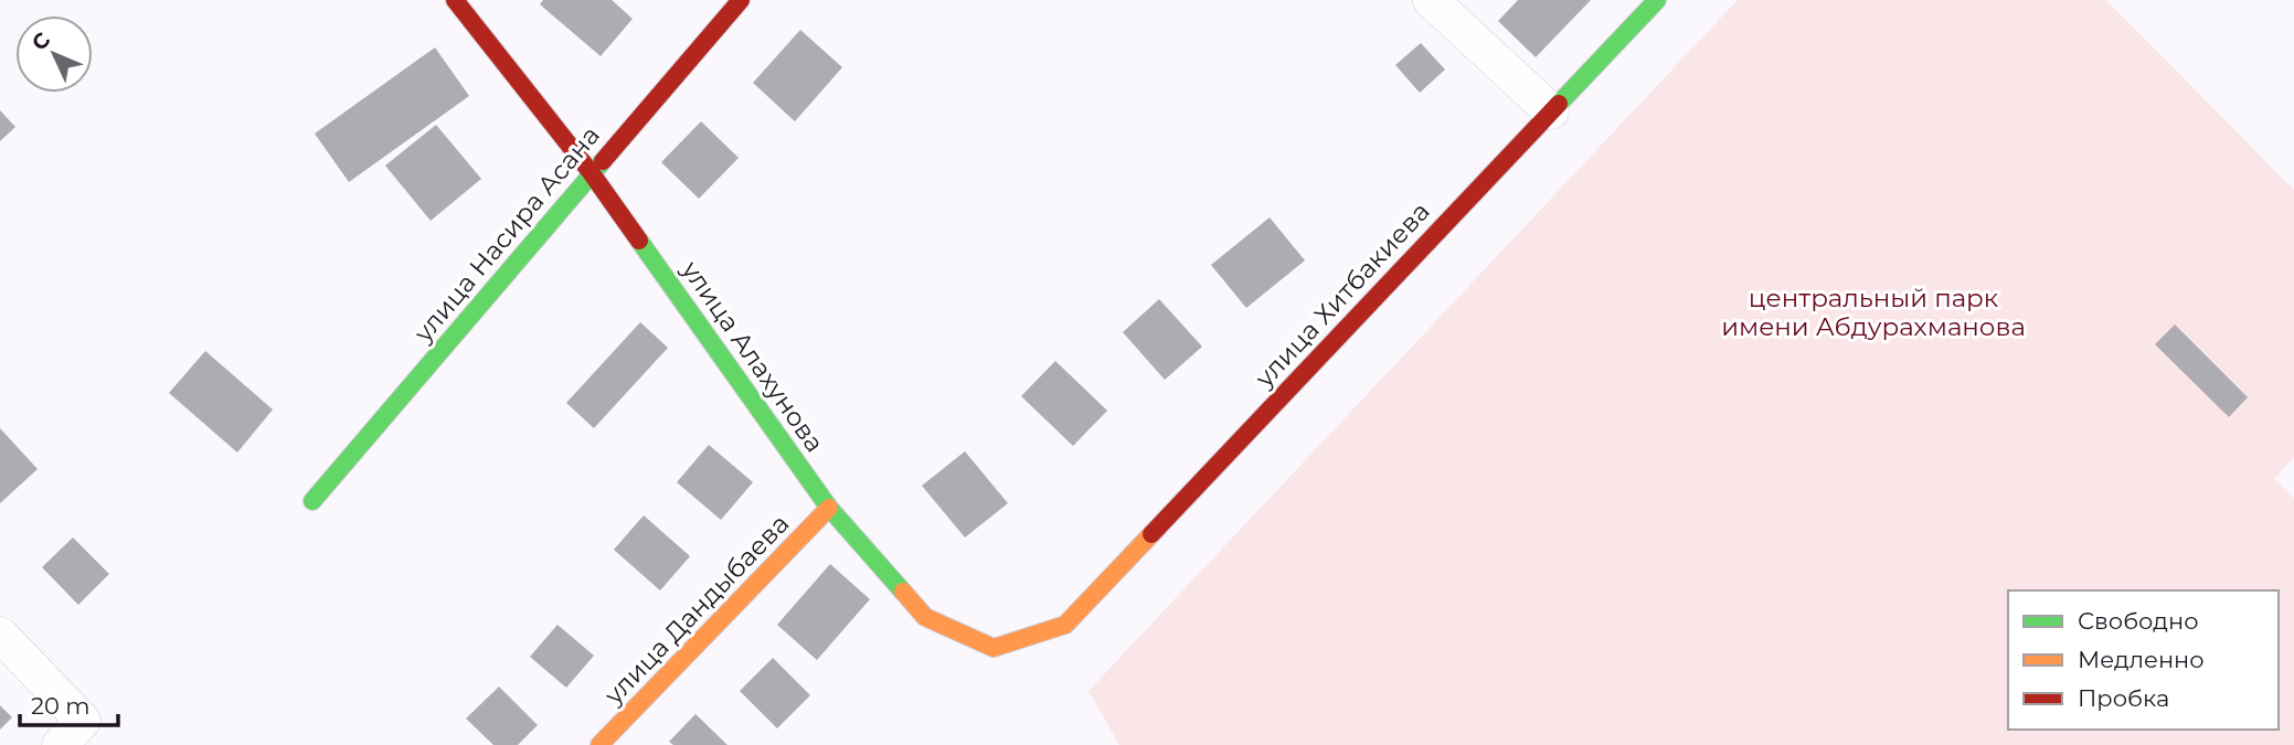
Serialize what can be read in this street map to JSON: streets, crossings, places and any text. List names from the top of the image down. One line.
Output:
{"streets":{"street":["улица Насира Асана","улица Хитбакиева","улица Алахунова","улица Дандыбаева"]},"crossings":[["улица Насира Асана","улица Алахунова"],["улица Хитбакиева","улица Алахунова"],["улица Алахунова","улица Дандыбаева"]],"parks":["центральный парк имени Абдурахманова"],"legend":["Свободно","Медленно","Пробка"],"scale_bar":"20 m","north":"top left"}
